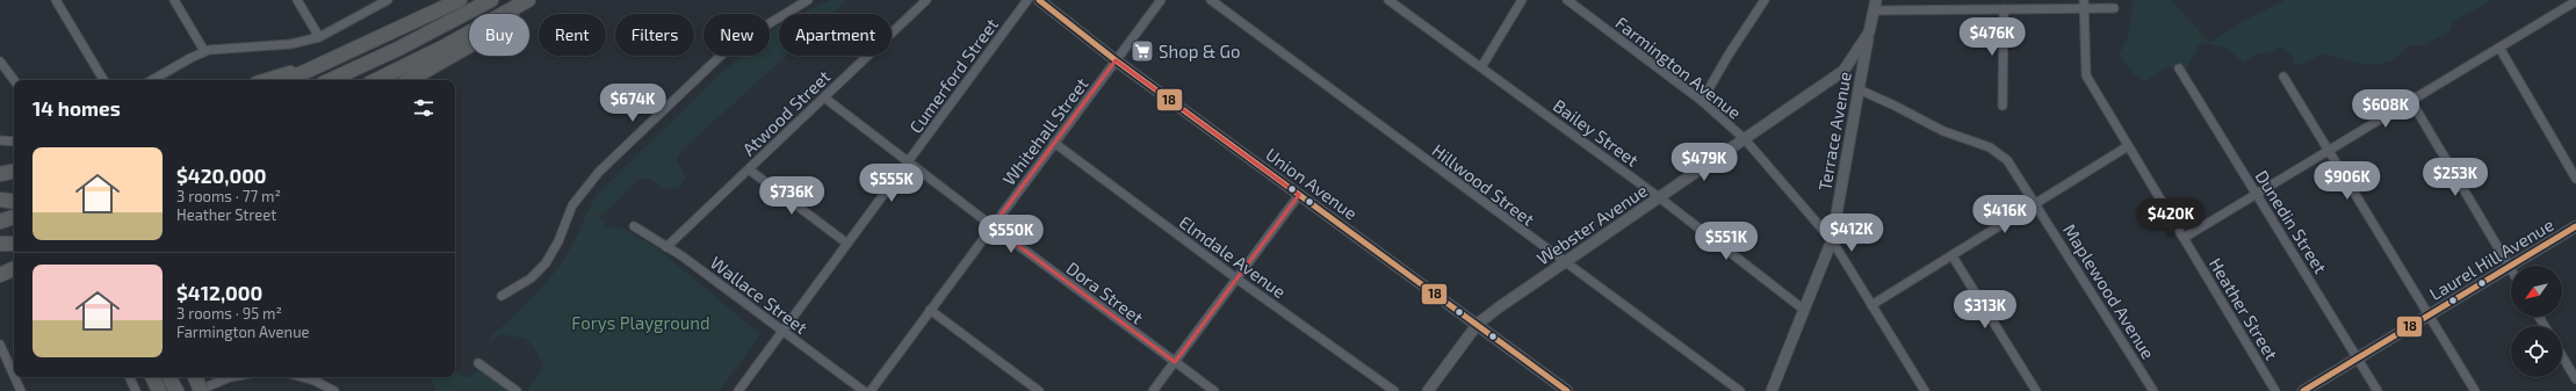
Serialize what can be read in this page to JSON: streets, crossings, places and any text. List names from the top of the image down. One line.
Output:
{"streets":{"street":["Farmington Avenue","Cumerford Street","Atwood Street","Whitehall Street","Terrace Avenue","Bailey Street","Union Avenue","Hillwood Street","Dunedin Street","Webster Avenue","Elmdale Avenue","Laurel Hill Avenue","Maplewood Avenue","Dora Street","Wallace Street","Heather Street"]},"crossings":[["Farmington Avenue","Terrace Avenue"],["Farmington Avenue","Webster Avenue"],["Cumerford Street","Dora Street"],["Cumerford Street","Wallace Street"],["Atwood Street","Dora Street"],["Atwood Street","Wallace Street"],["Whitehall Street","Union Avenue"],["Whitehall Street","Elmdale Avenue"],["Whitehall Street","Dora Street"],["Terrace Avenue","Bailey Street"],["Terrace Avenue","Webster Avenue"],["Terrace Avenue","Maplewood Avenue"],["Bailey Street","Webster Avenue"],["Union Avenue","Webster Avenue"],["Hillwood Street","Webster Avenue"],["Dunedin Street","Laurel Hill Avenue"]],"parks":["Forys Playground"],"places":{"supermarket":["Shop & Go"]},"lines":["transit line 18"],"north":"bottom left","page":{"chip":["Buy","Rent","Filters","New","Apartment"],"price":["$476K","$674K","$608K","$479K","$253K","$906K","$555K","$736K","$416K","$420K","$412K","$550K","$551K","$313K"],"heading":"14 homes","list":[{"name":"$420,000","note":"3 rooms · 77 m² · Heather Street"},{"name":"$412,000","note":"3 rooms · 95 m² · Farmington Avenue"}]}}
